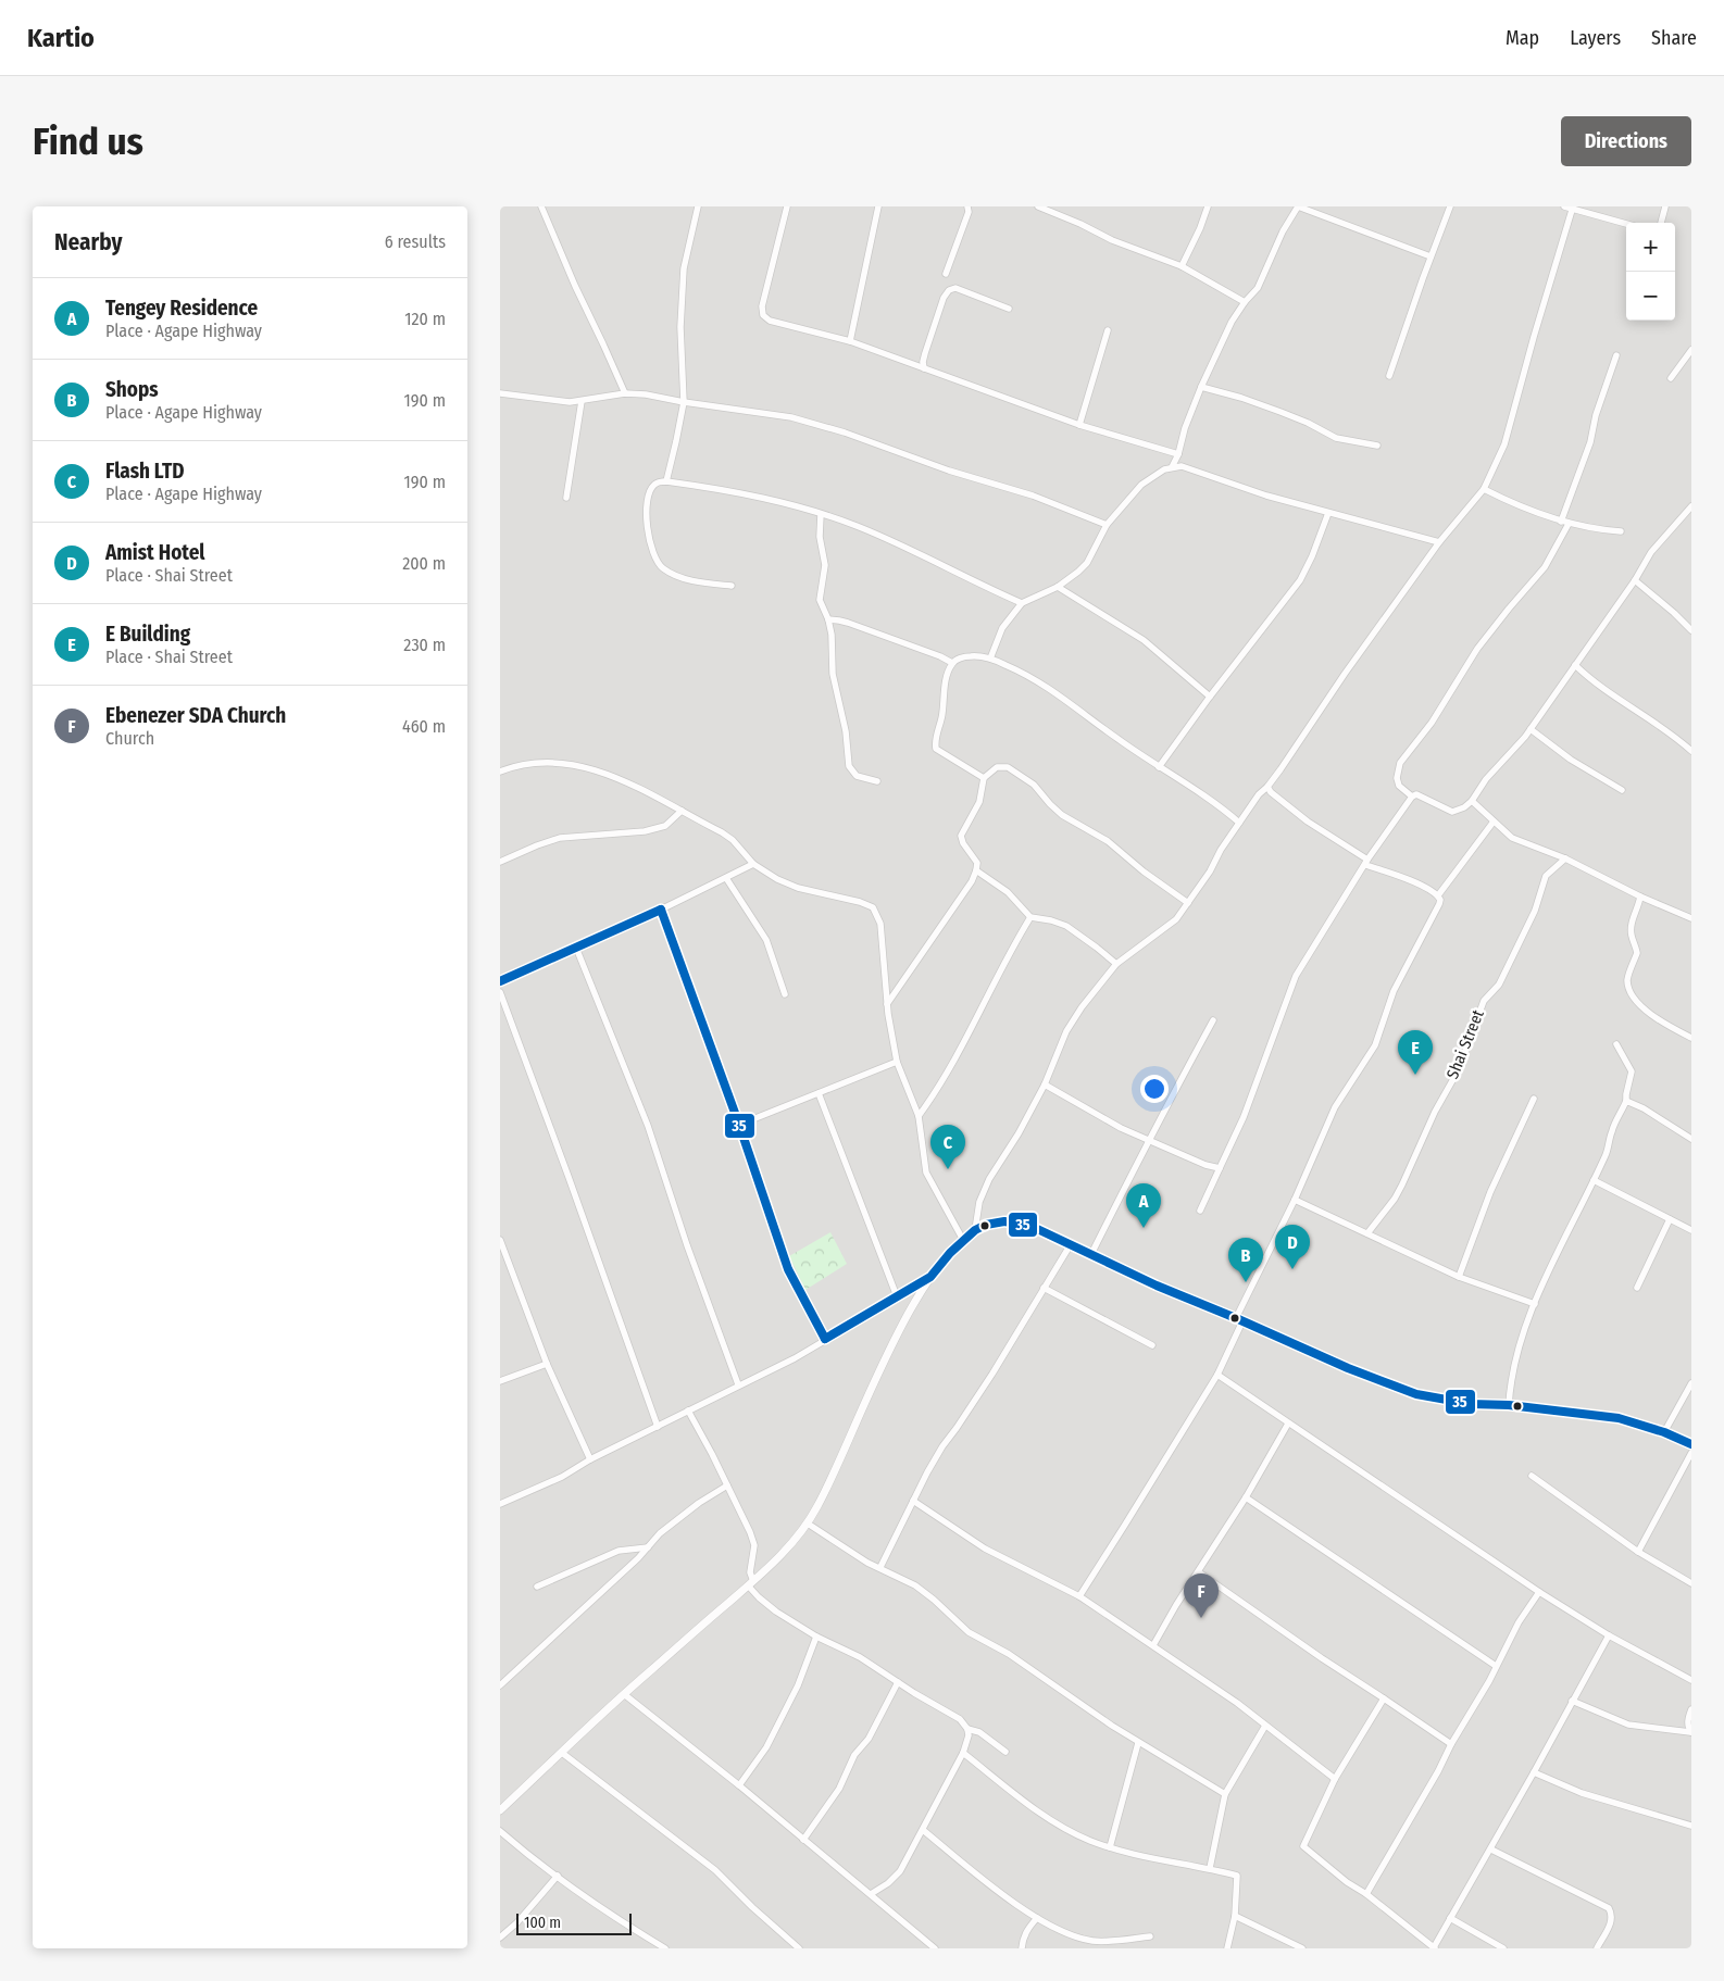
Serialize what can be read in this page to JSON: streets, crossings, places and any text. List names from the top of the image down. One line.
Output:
{"streets":{"street":["Shai Street"]},"lines":["transit line 35"],"scale_bar":"100 m","page":{"header":"Kartio","nav":["Map","Layers","Share"],"buttons":"Directions","title":"Find us","heading":["Nearby","6 results"],"map_buttons":["+","−"],"list":[{"mark":"A","name":"Tengey Residence","note":"Place · Agape Highway","value":"120 m"},{"mark":"B","name":"Shops","note":"Place · Agape Highway","value":"190 m"},{"mark":"C","name":"Flash LTD","note":"Place · Agape Highway","value":"190 m"},{"mark":"D","name":"Amist Hotel","note":"Place · Shai Street","value":"200 m"},{"mark":"E","name":"E Building","note":"Place · Shai Street","value":"230 m"},{"mark":"F","name":"Ebenezer SDA Church","note":"Church","value":"460 m"}],"pins":["E","C","A","D","B","F"],"scale":"100 m"}}
